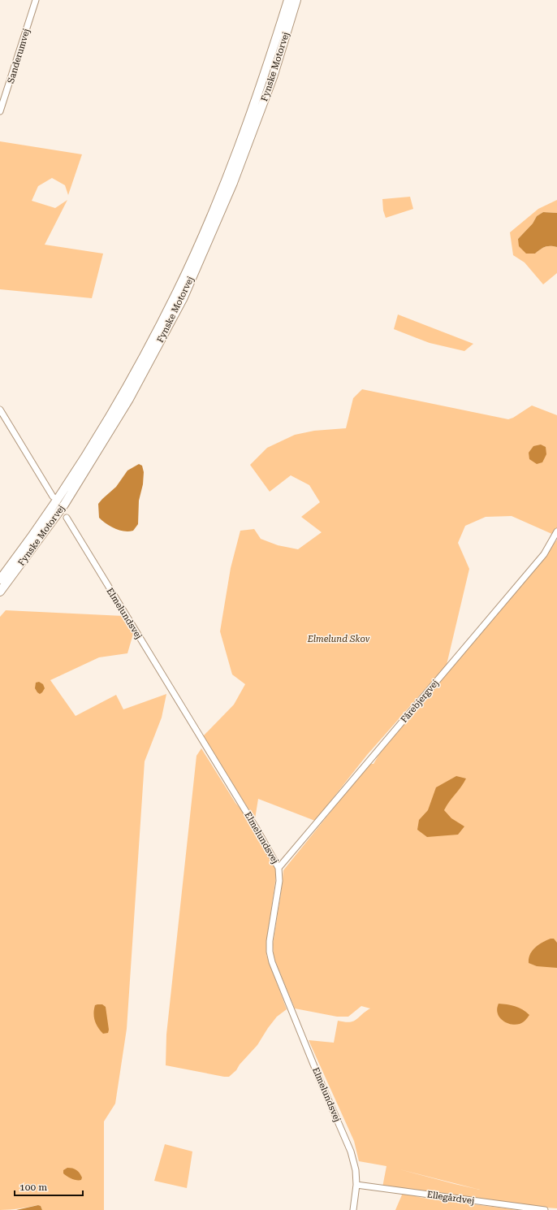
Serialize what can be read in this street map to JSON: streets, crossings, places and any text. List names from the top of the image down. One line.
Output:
{"streets":{"highway":["Fynske Motorvej"],"street":["Sanderumvej","Elmelundsvej","Fårebjergvej","Ellegårdvej"]},"crossings":[["Elmelundsvej","Fårebjergvej"],["Elmelundsvej","Ellegårdvej"]],"parks":["Elmelund Skov"],"scale_bar":"100 m"}
